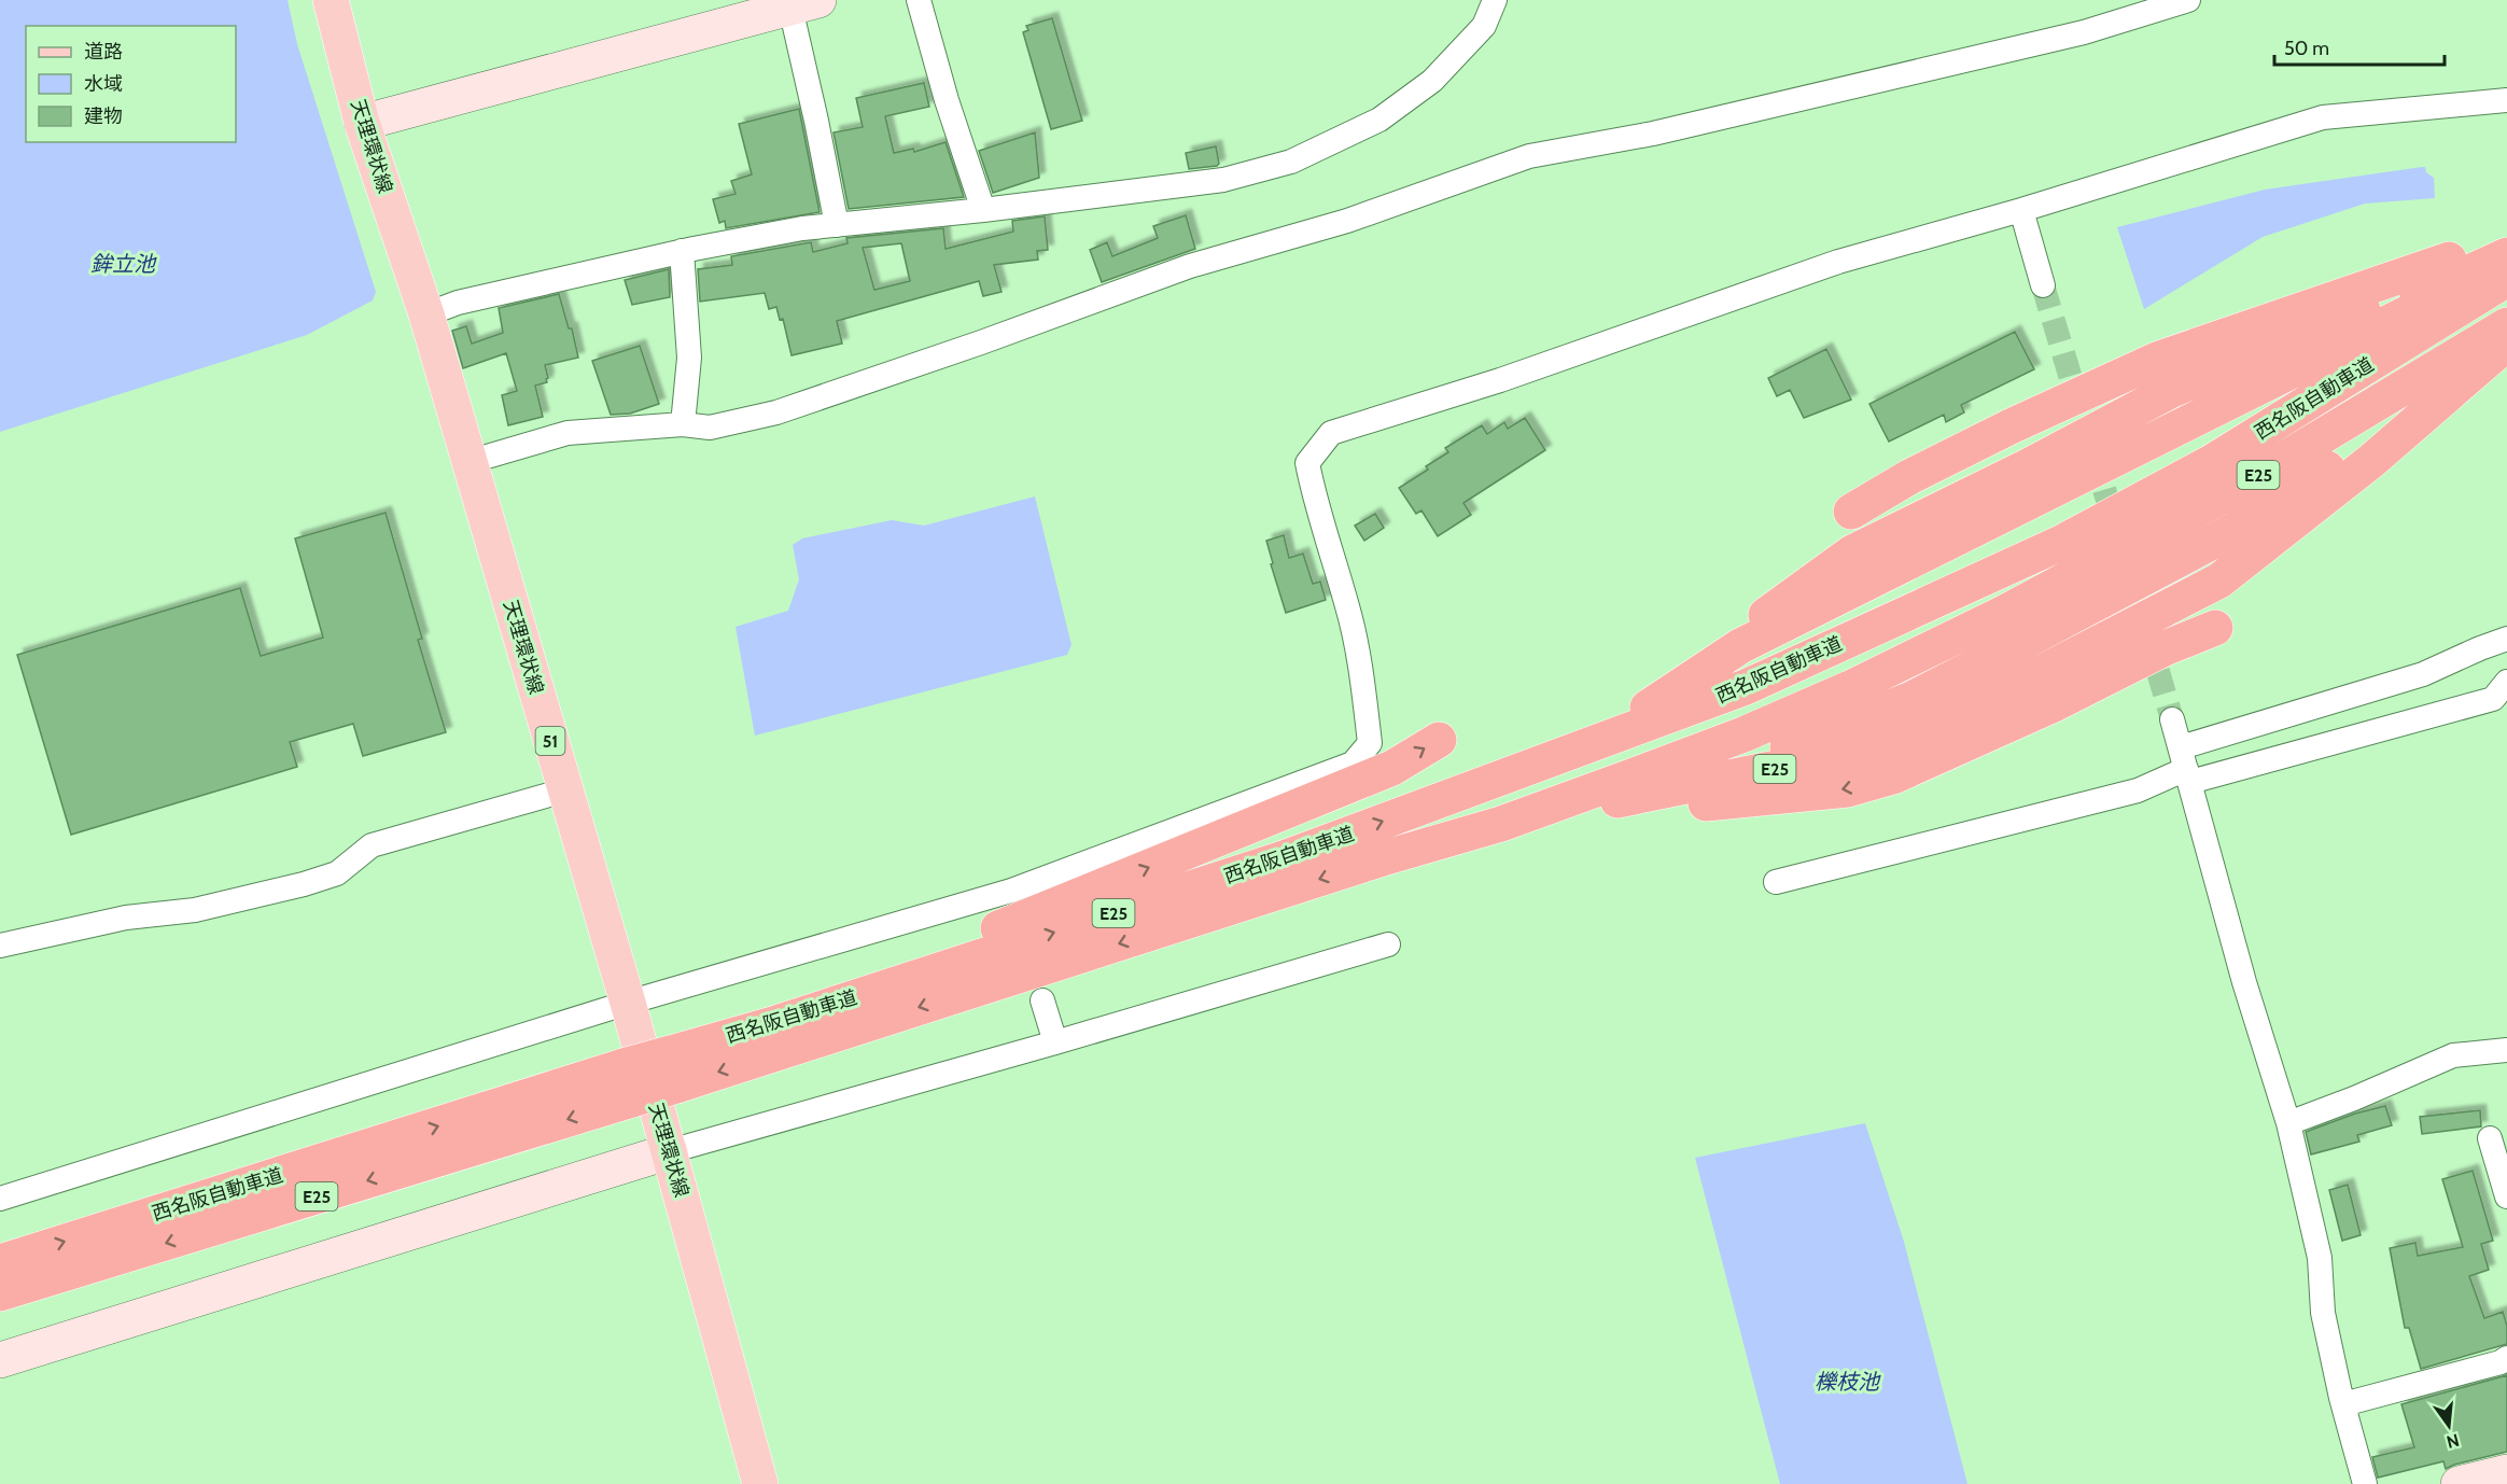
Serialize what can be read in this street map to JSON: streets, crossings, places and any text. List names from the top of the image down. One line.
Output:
{"streets":{"highway":["西名阪自動車道","E25"],"main road":["天理環状線","51"]},"crossings":[["西名阪自動車道","E25"]],"water":["鉾立池","櫟枝池"],"legend":["道路","水域","建物"],"scale_bar":"50 m","north":"bottom"}
